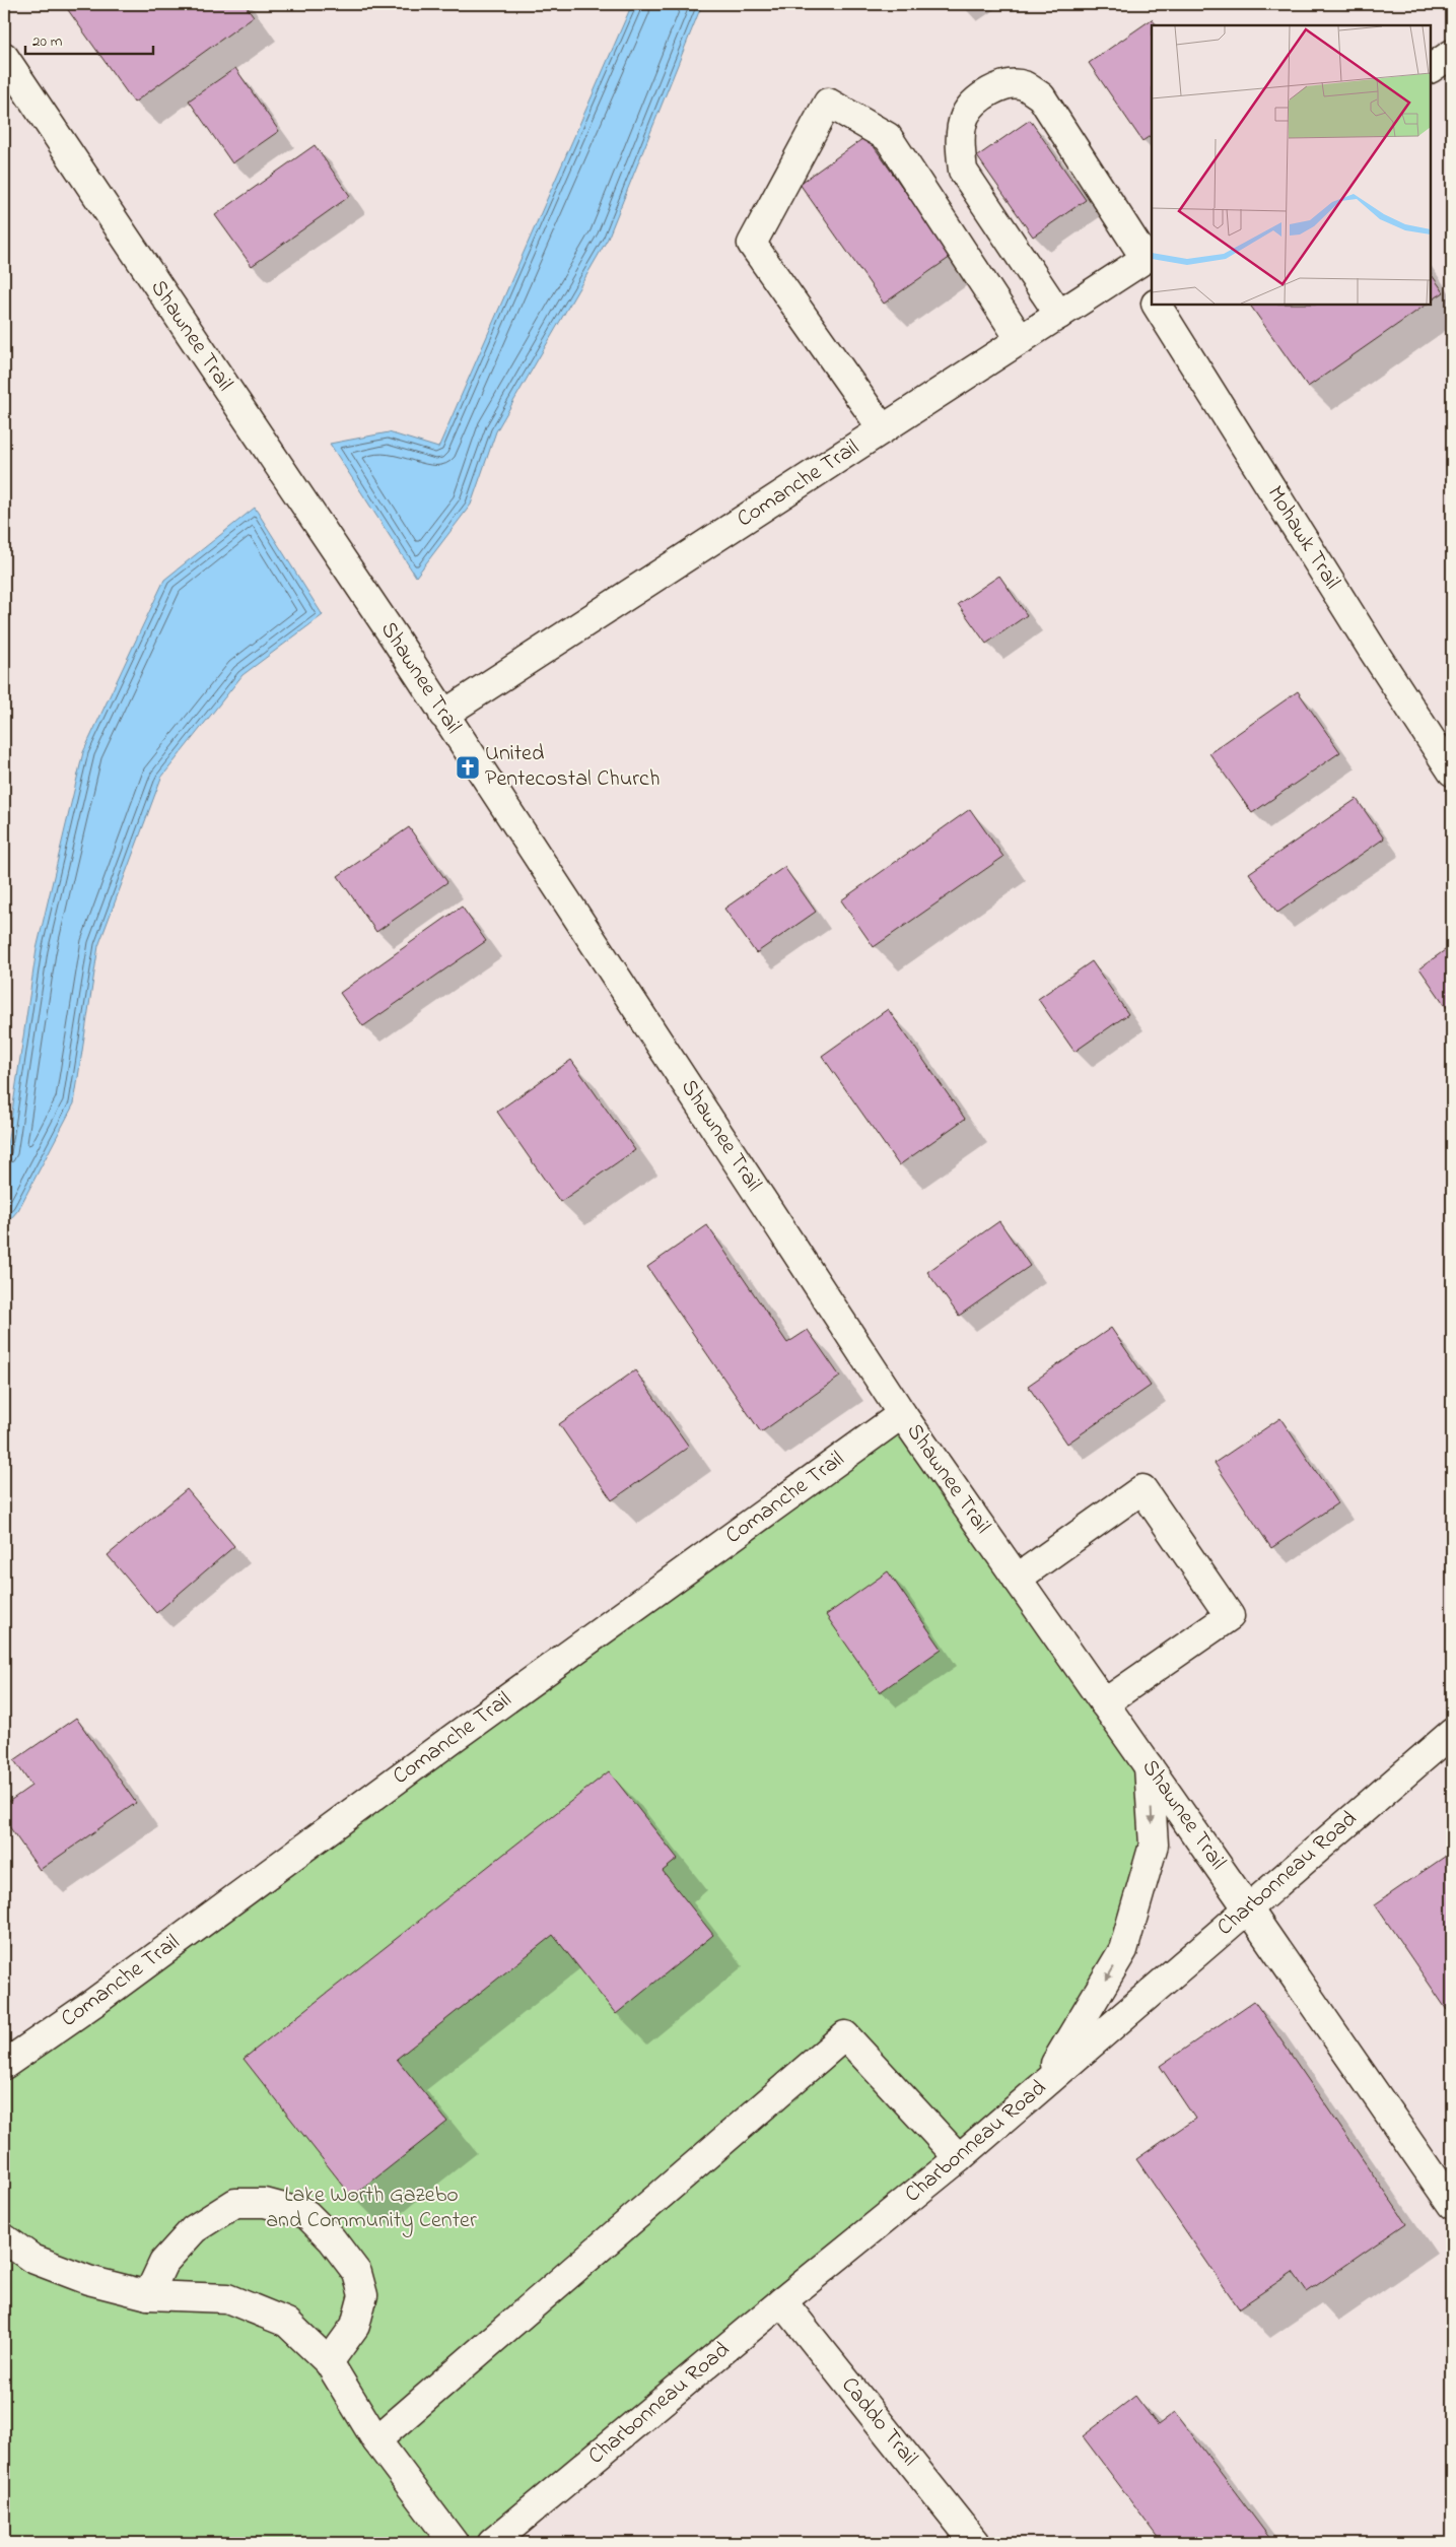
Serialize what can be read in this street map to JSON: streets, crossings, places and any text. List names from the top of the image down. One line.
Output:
{"streets":{"street":["Shawnee Trail","Comanche Trail","Mohawk Trail","Charbonneau Road","Caddo Trail"]},"crossings":[["Shawnee Trail","Comanche Trail"],["Shawnee Trail","Charbonneau Road"],["Charbonneau Road","Caddo Trail"]],"parks":["Lake Worth Gazebo and Community Center"],"places":{"church":["United Pentecostal Church"]},"scale_bar":"20 m"}
